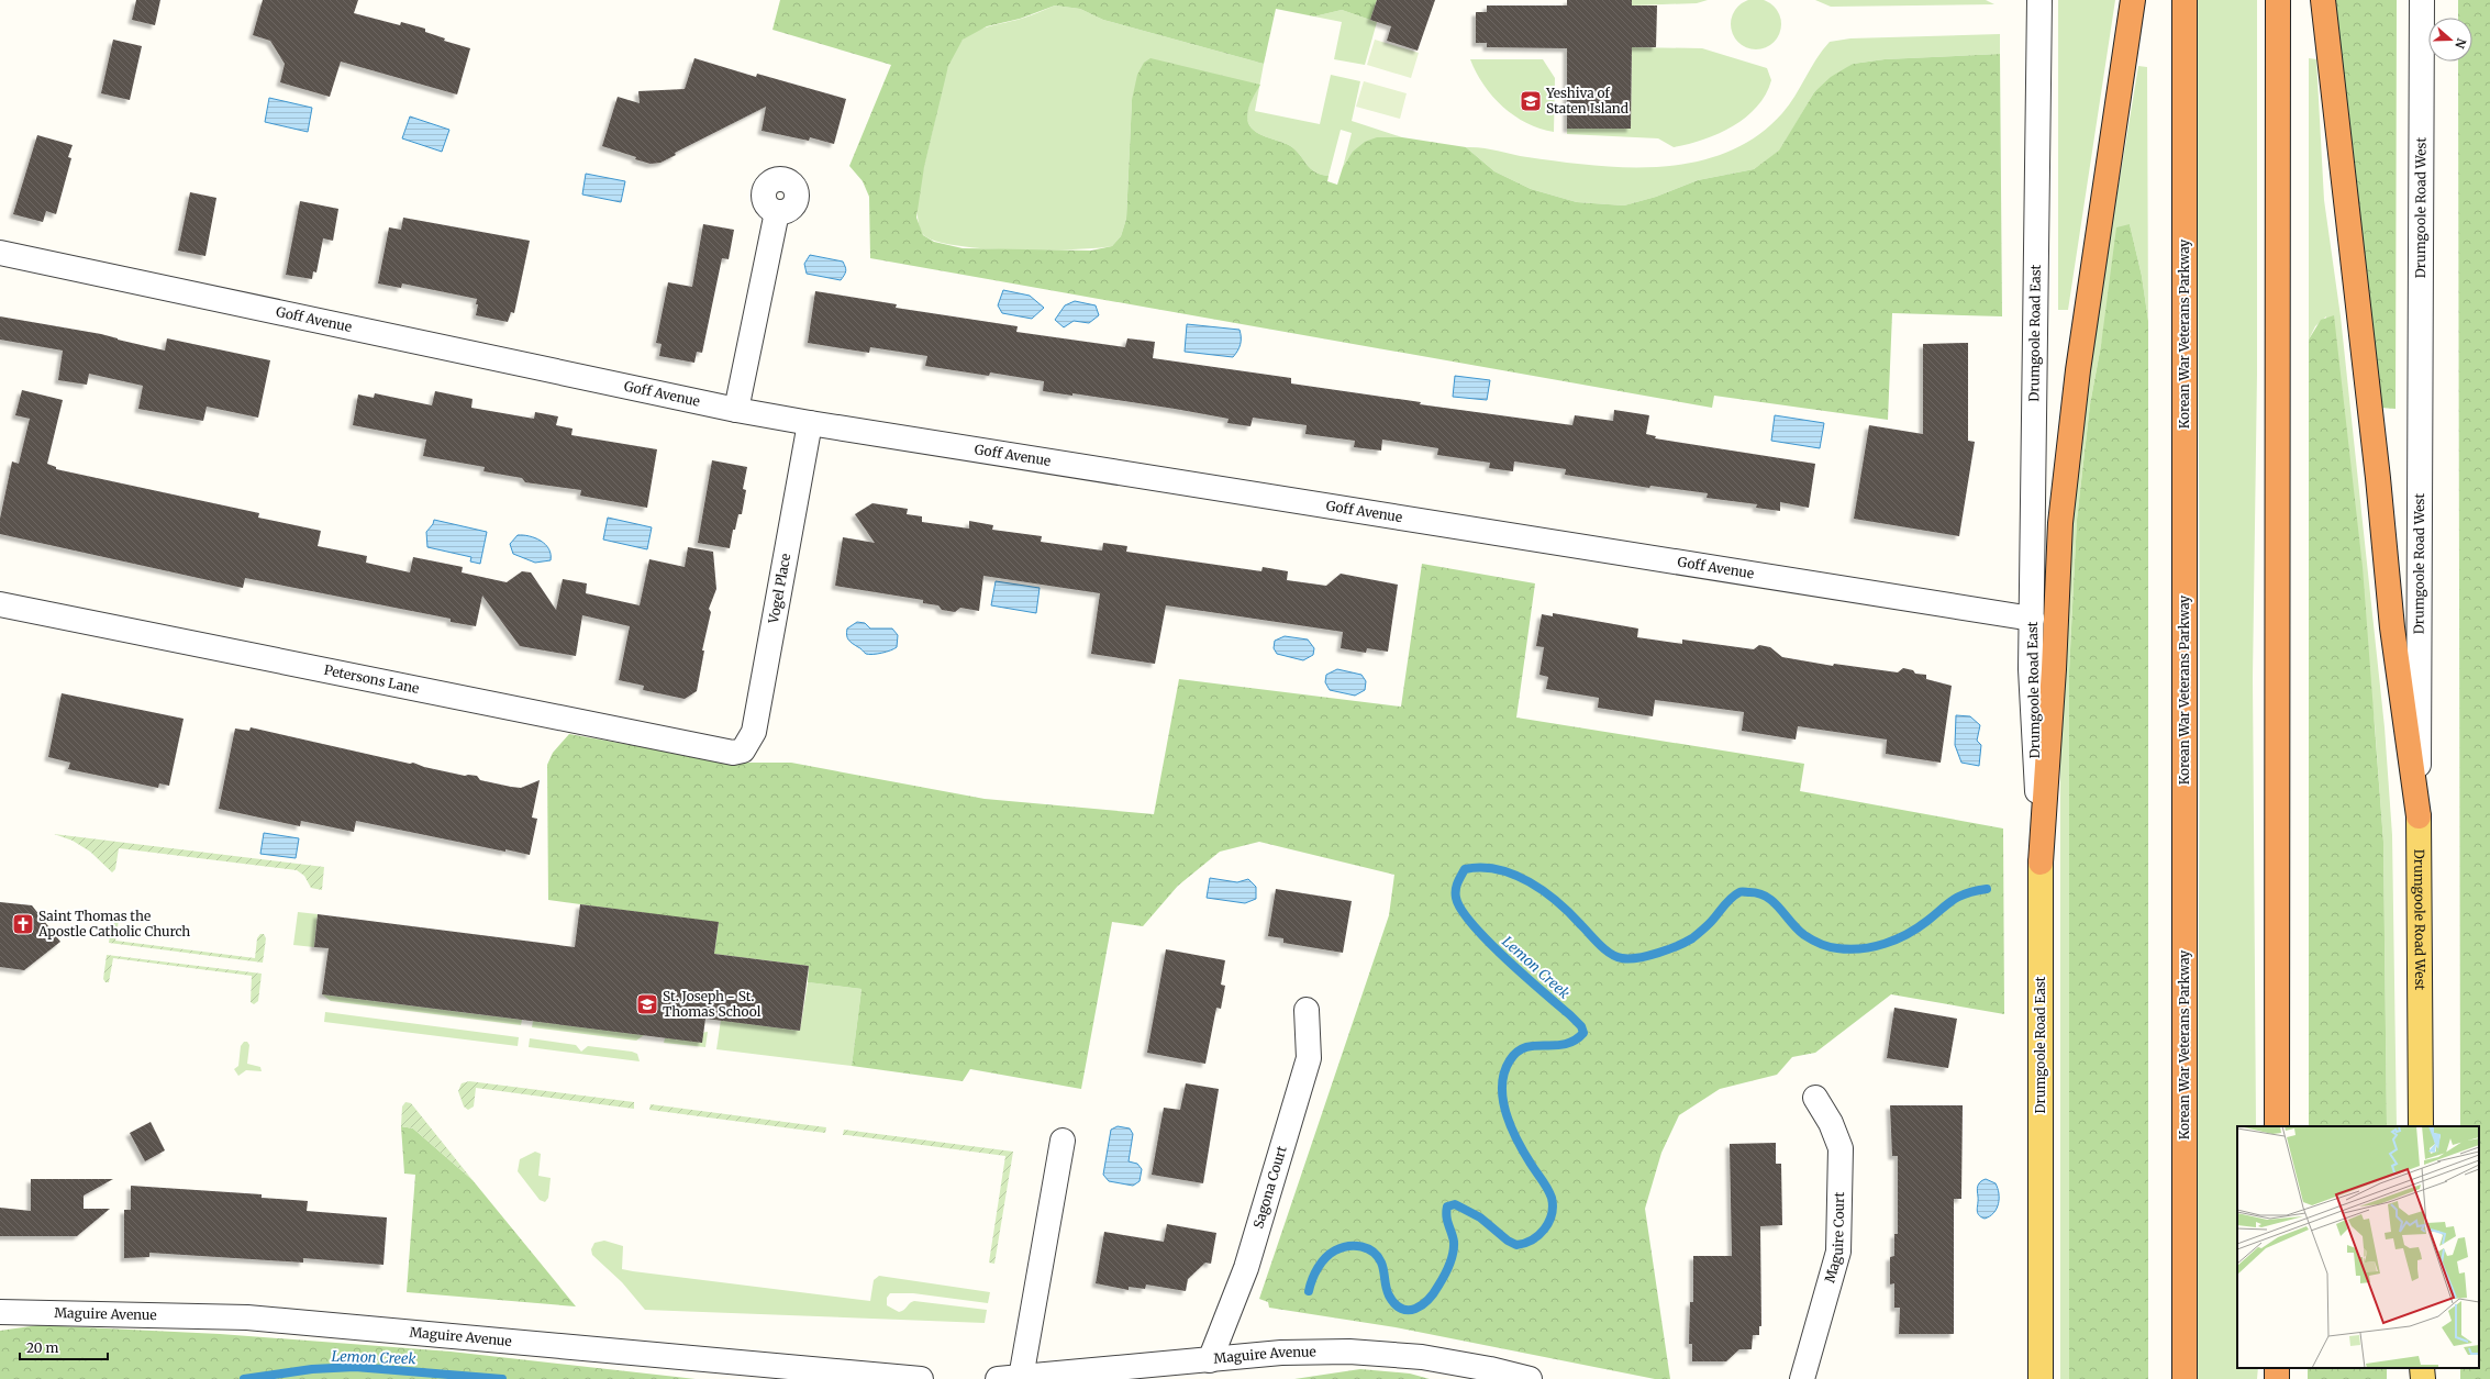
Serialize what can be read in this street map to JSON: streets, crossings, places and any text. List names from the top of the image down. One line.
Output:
{"streets":{"highway":["Korean War Veterans Parkway"],"main road":["Drumgoole Road West","Drumgoole Road East"],"street":["Goff Avenue","Vogel Place","Petersons Lane","Sagona Court","Maguire Court","Maguire Avenue"]},"crossings":[["Goff Avenue","Drumgoole Road East"],["Goff Avenue","Vogel Place"],["Vogel Place","Petersons Lane"],["Sagona Court","Maguire Avenue"]],"water":["Lemon Creek"],"places":{"school or university":["Yeshiva of Staten Island","St. Joseph - St. Thomas School"],"church":["Saint Thomas the Apostle Catholic Church"]},"scale_bar":"20 m","north":"right"}
